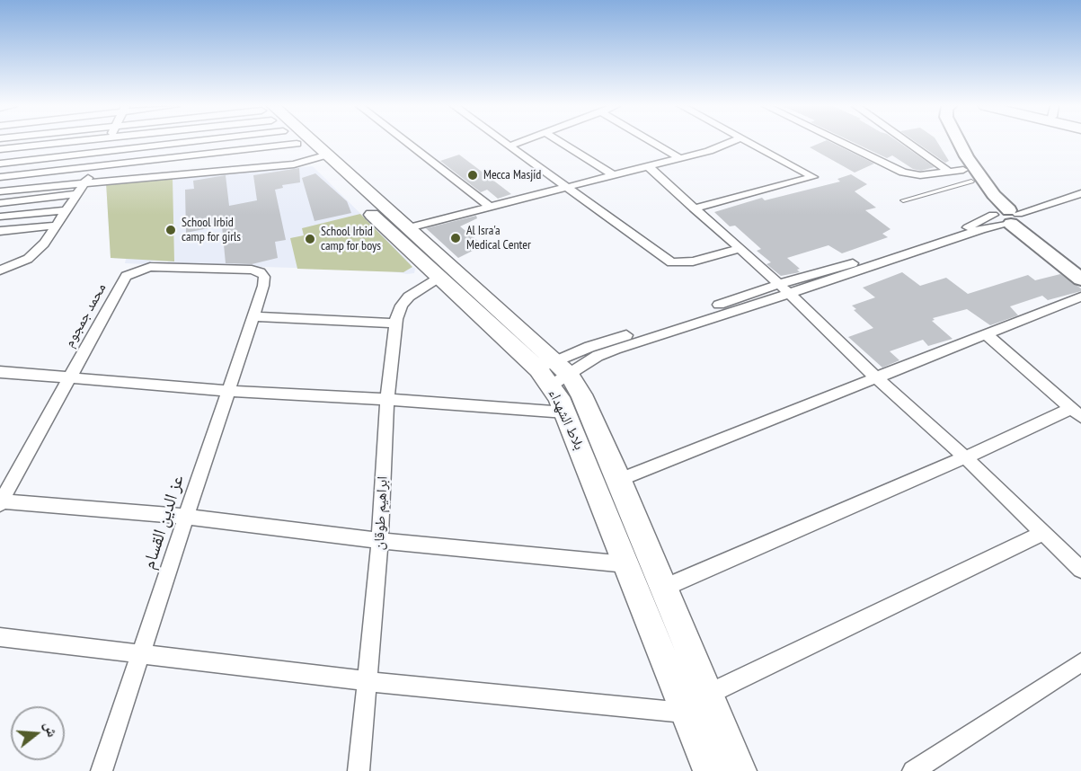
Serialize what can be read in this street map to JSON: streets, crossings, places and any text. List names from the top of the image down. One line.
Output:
{"streets":{"main road":["بلاط الشهداء"],"street":["محمد جمجوم","ابراهيم طوقان","عز الدين القسام"]},"crossings":[["محمد جمجوم","عز الدين القسام"],["بلاط الشهداء","ابراهيم طوقان"]],"places":["Mecca Masjid","School Irbid camp for girls","Al Isra'a Medical Center","School Irbid camp for boys"],"north":"right"}
